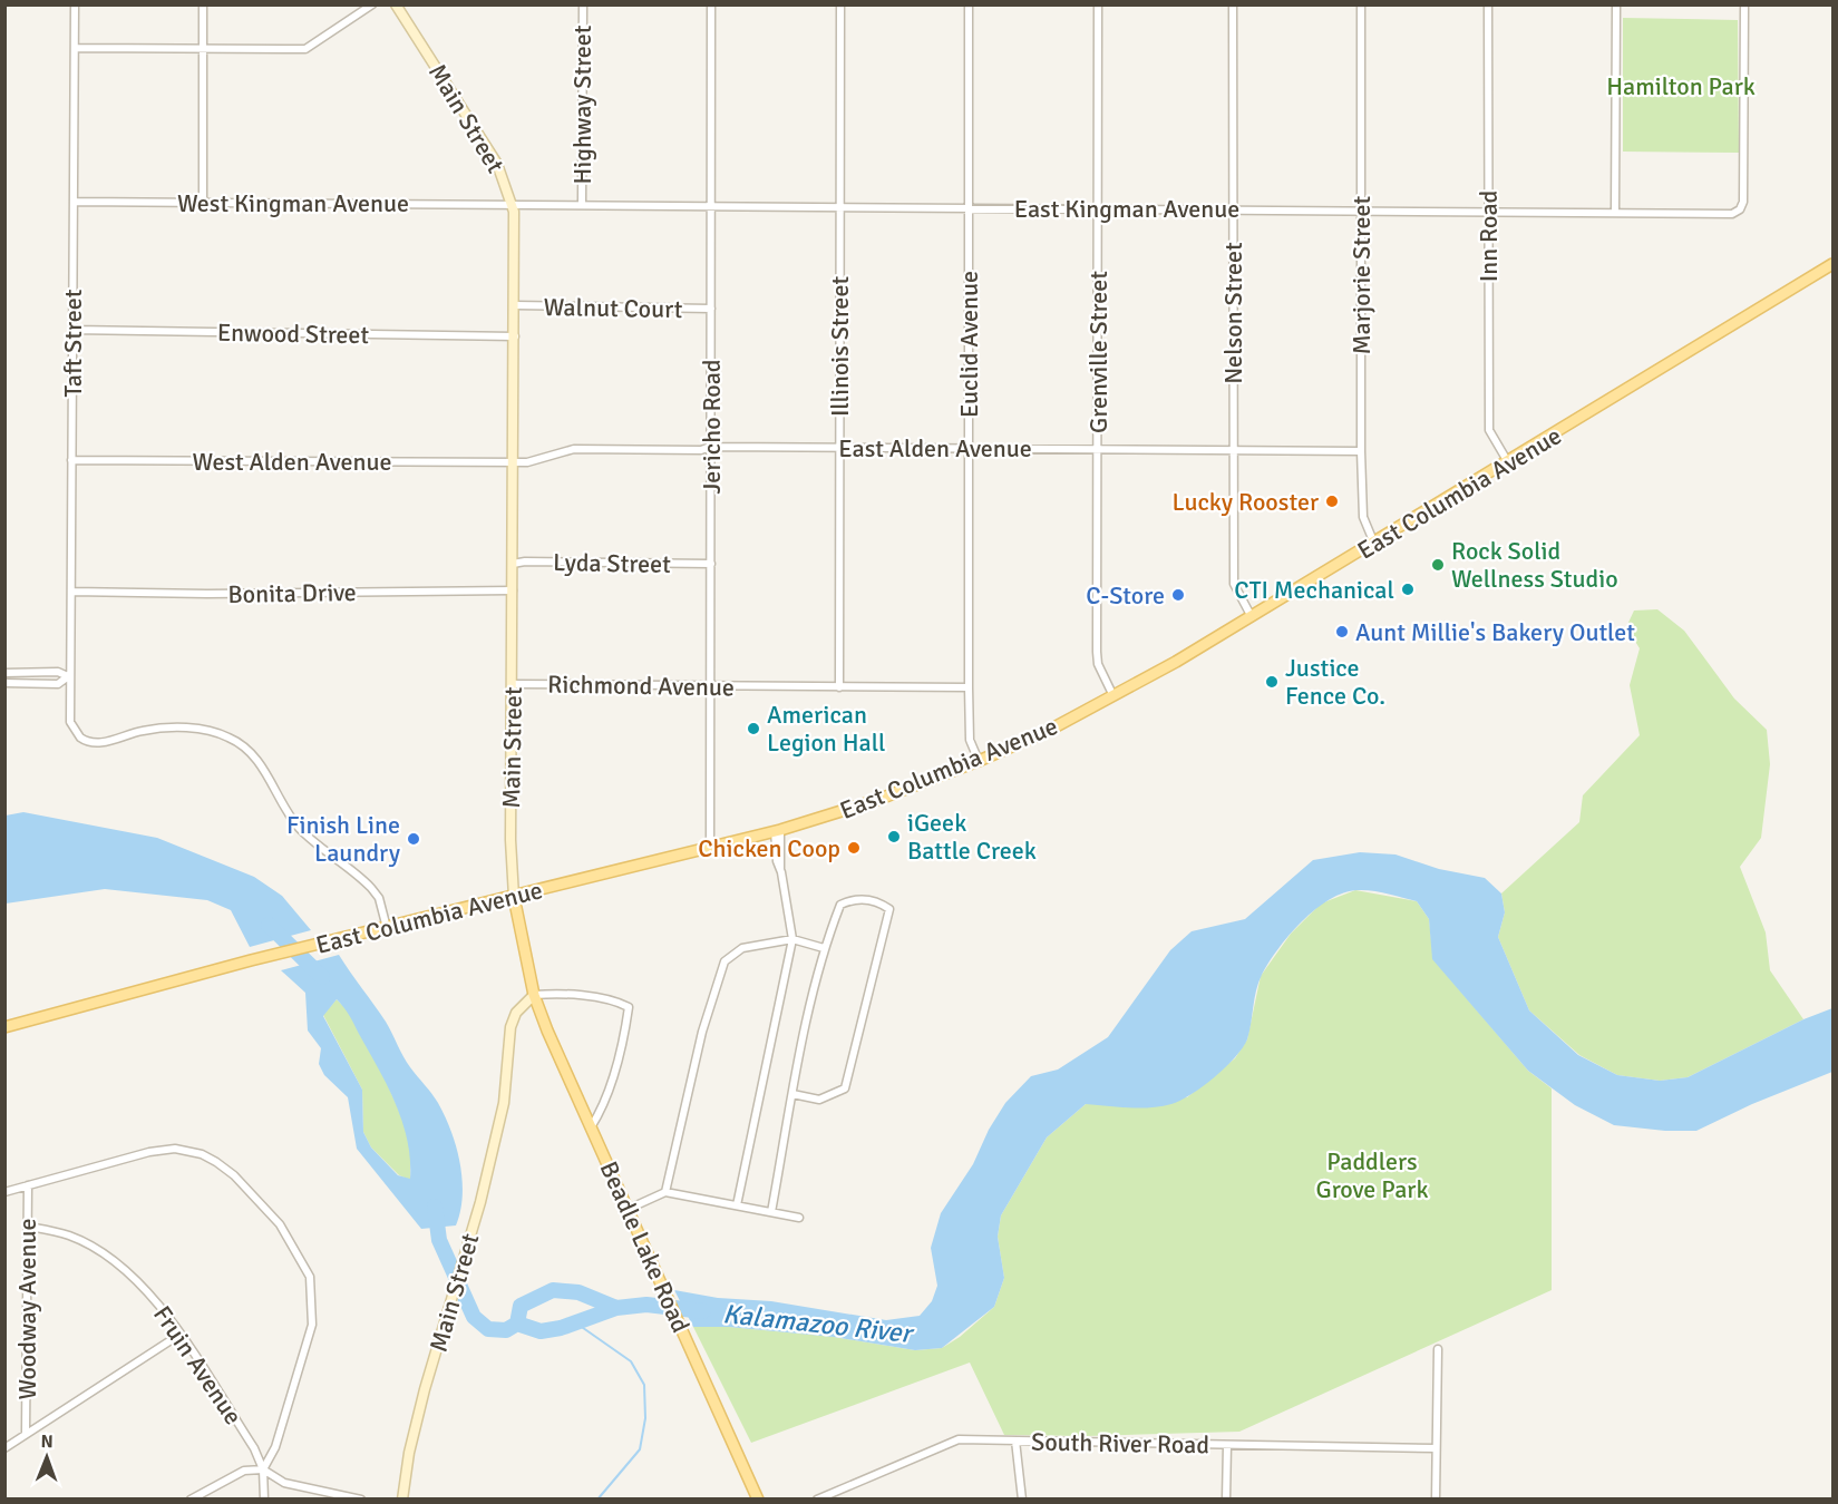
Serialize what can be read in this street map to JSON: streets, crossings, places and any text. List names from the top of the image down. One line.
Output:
{"streets":{"main road":["Main Street","East Columbia Avenue","Beadle Lake Road"],"street":["Highway Street","West Kingman Avenue","East Kingman Avenue","Inn Road","Marjorie Street","Walnut Court","Nelson Street","Enwood Street","Taft Street","Euclid Avenue","Illinois Street","Grenville Street","Jericho Road","East Alden Avenue","West Alden Avenue","Lyda Street","Bonita Drive","Richmond Avenue","Woodway Avenue","Fruin Avenue","South River Road"]},"crossings":[["Highway Street","East Kingman Avenue"],["Main Street","West Kingman Avenue"],["Main Street","East Kingman Avenue"],["Main Street","Walnut Court"],["Main Street","Enwood Street"],["Main Street","East Alden Avenue"],["Main Street","West Alden Avenue"],["Main Street","East Columbia Avenue"],["Main Street","Lyda Street"],["Main Street","Bonita Drive"],["Main Street","Richmond Avenue"],["Main Street","Beadle Lake Road"],["West Kingman Avenue","East Kingman Avenue"],["West Kingman Avenue","Taft Street"],["East Kingman Avenue","Inn Road"],["East Kingman Avenue","Marjorie Street"],["East Kingman Avenue","Nelson Street"],["East Kingman Avenue","Euclid Avenue"],["East Kingman Avenue","Illinois Street"],["East Kingman Avenue","Grenville Street"],["East Kingman Avenue","Jericho Road"],["Inn Road","East Columbia Avenue"],["Marjorie Street","East Alden Avenue"],["Marjorie Street","East Columbia Avenue"],["Walnut Court","Jericho Road"],["Nelson Street","East Alden Avenue"],["Nelson Street","East Columbia Avenue"],["Enwood Street","Taft Street"],["Taft Street","West Alden Avenue"],["Taft Street","East Columbia Avenue"],["Taft Street","Bonita Drive"],["Euclid Avenue","East Alden Avenue"],["Euclid Avenue","East Columbia Avenue"],["Euclid Avenue","Richmond Avenue"],["Illinois Street","East Alden Avenue"],["Illinois Street","Richmond Avenue"],["Grenville Street","East Alden Avenue"],["Grenville Street","East Columbia Avenue"],["Jericho Road","East Alden Avenue"],["Jericho Road","East Columbia Avenue"],["Jericho Road","Lyda Street"],["Jericho Road","Richmond Avenue"],["East Alden Avenue","West Alden Avenue"],["Woodway Avenue","Fruin Avenue"]],"water":["Kalamazoo River"],"parks":["Hamilton Park","Paddlers Grove Park"],"places":["Lucky Rooster","Rock Solid Wellness Studio","CTI Mechanical","C-Store","Aunt Millie's Bakery Outlet","Justice Fence Co.","American Legion Hall","iGeek Battle Creek","Finish Line Laundry","Chicken Coop"],"north":"top"}
